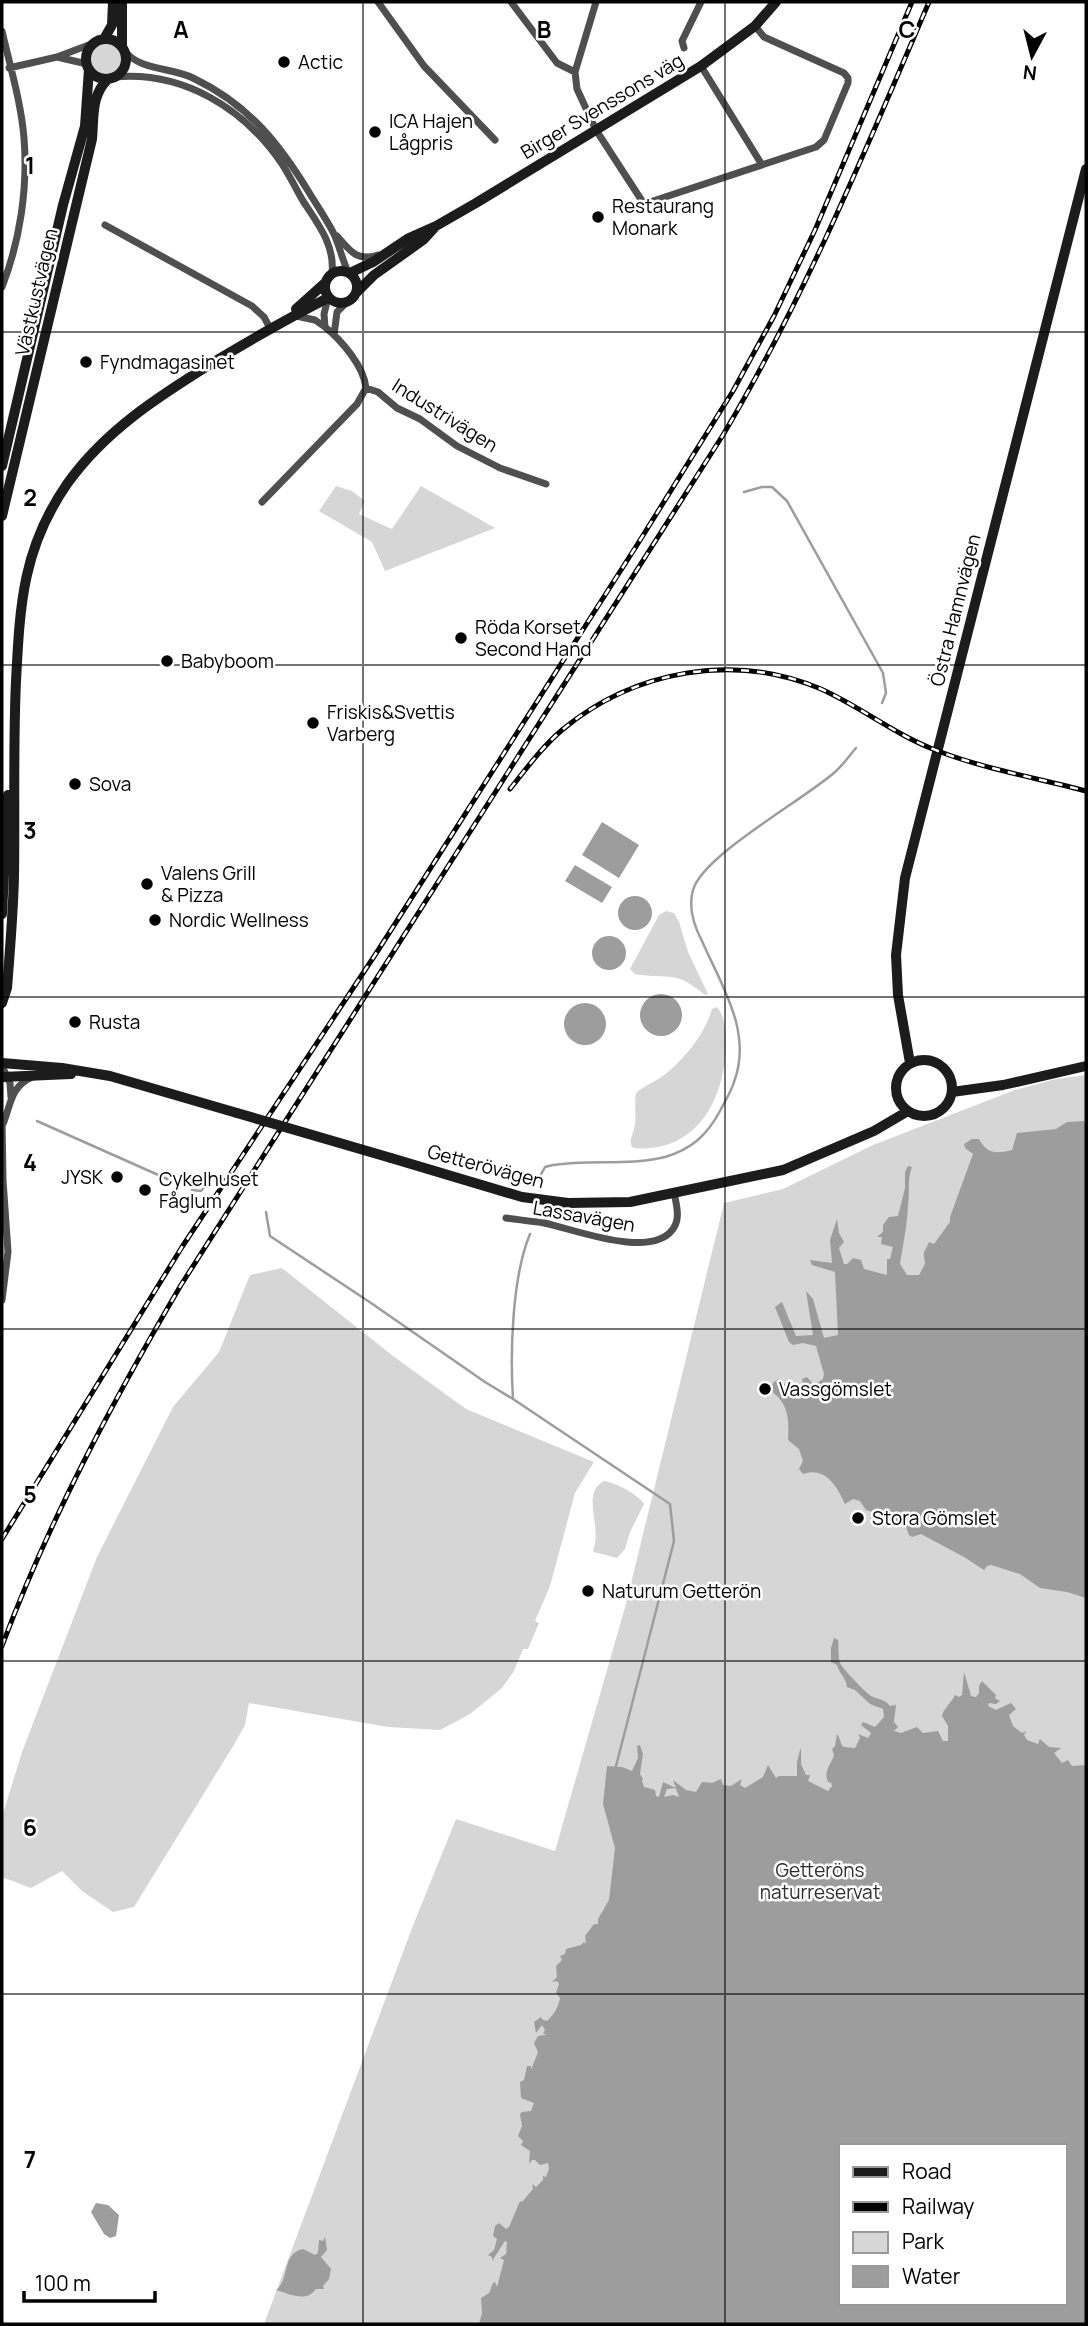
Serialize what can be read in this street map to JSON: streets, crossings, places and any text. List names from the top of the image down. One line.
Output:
{"streets":{"street":["Birger Svenssons väg","Västkustvägen","Industrivägen","Östra Hamnvägen","Getterövägen","Lassavägen"]},"crossings":[["Östra Hamnvägen","Getterövägen"],["Getterövägen","Lassavägen"]],"parks":["Getteröns naturreservat"],"places":["Actic","ICA Hajen Lågpris","Restaurang Monark","Fyndmagasinet","Röda Korset Second Hand","Babyboom","Friskis&Svettis Varberg","Sova","Valens Grill & Pizza","Nordic Wellness","Rusta","JYSK","Cykelhuset Fåglum","Vassgömslet","Stora Gömslet","Naturum Getterön"],"legend":["Road","Railway","Park","Water"],"scale_bar":"100 m","north":"bottom","grid":{"columns":["A","B","C"],"rows":["1","2","3","4","5","6","7"]}}
